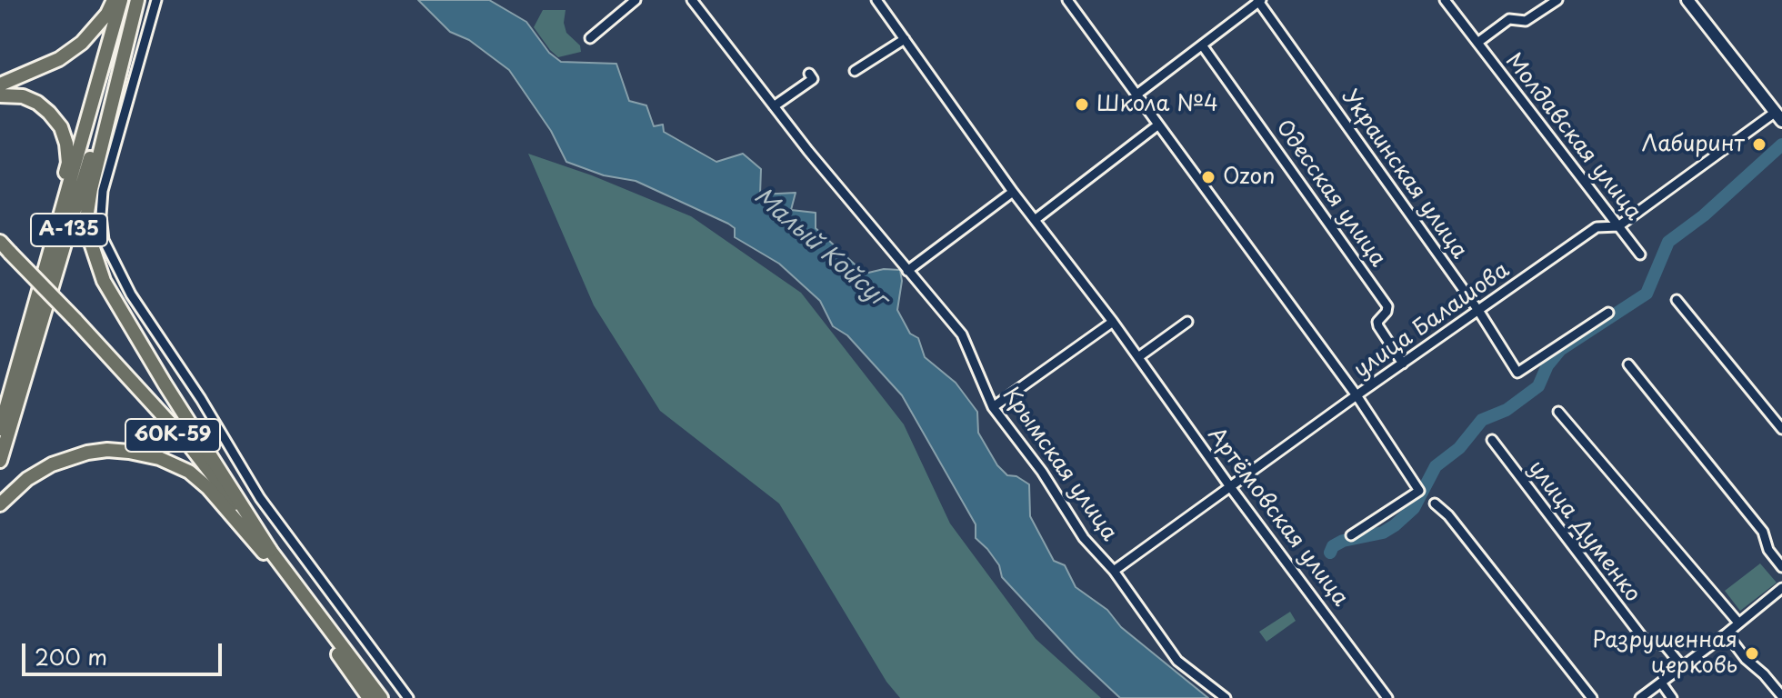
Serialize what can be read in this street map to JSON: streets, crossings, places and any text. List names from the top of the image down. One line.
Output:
{"streets":{"main road":["А-135","60К-59"],"street":["Молдавская улица","Украинская улица","Одесская улица","улица Балашова","Крымская улица","Артёмовская улица","улица Думенко"]},"crossings":[["Молдавская улица","улица Балашова"],["Украинская улица","улица Балашова"],["Одесская улица","улица Балашова"],["улица Балашова","Крымская улица"],["улица Балашова","Артёмовская улица"]],"water":["Малый Койсуг"],"places":["Школа №4","Лабиринт","Ozon","Разрушенная церковь"],"scale_bar":"200 m"}
